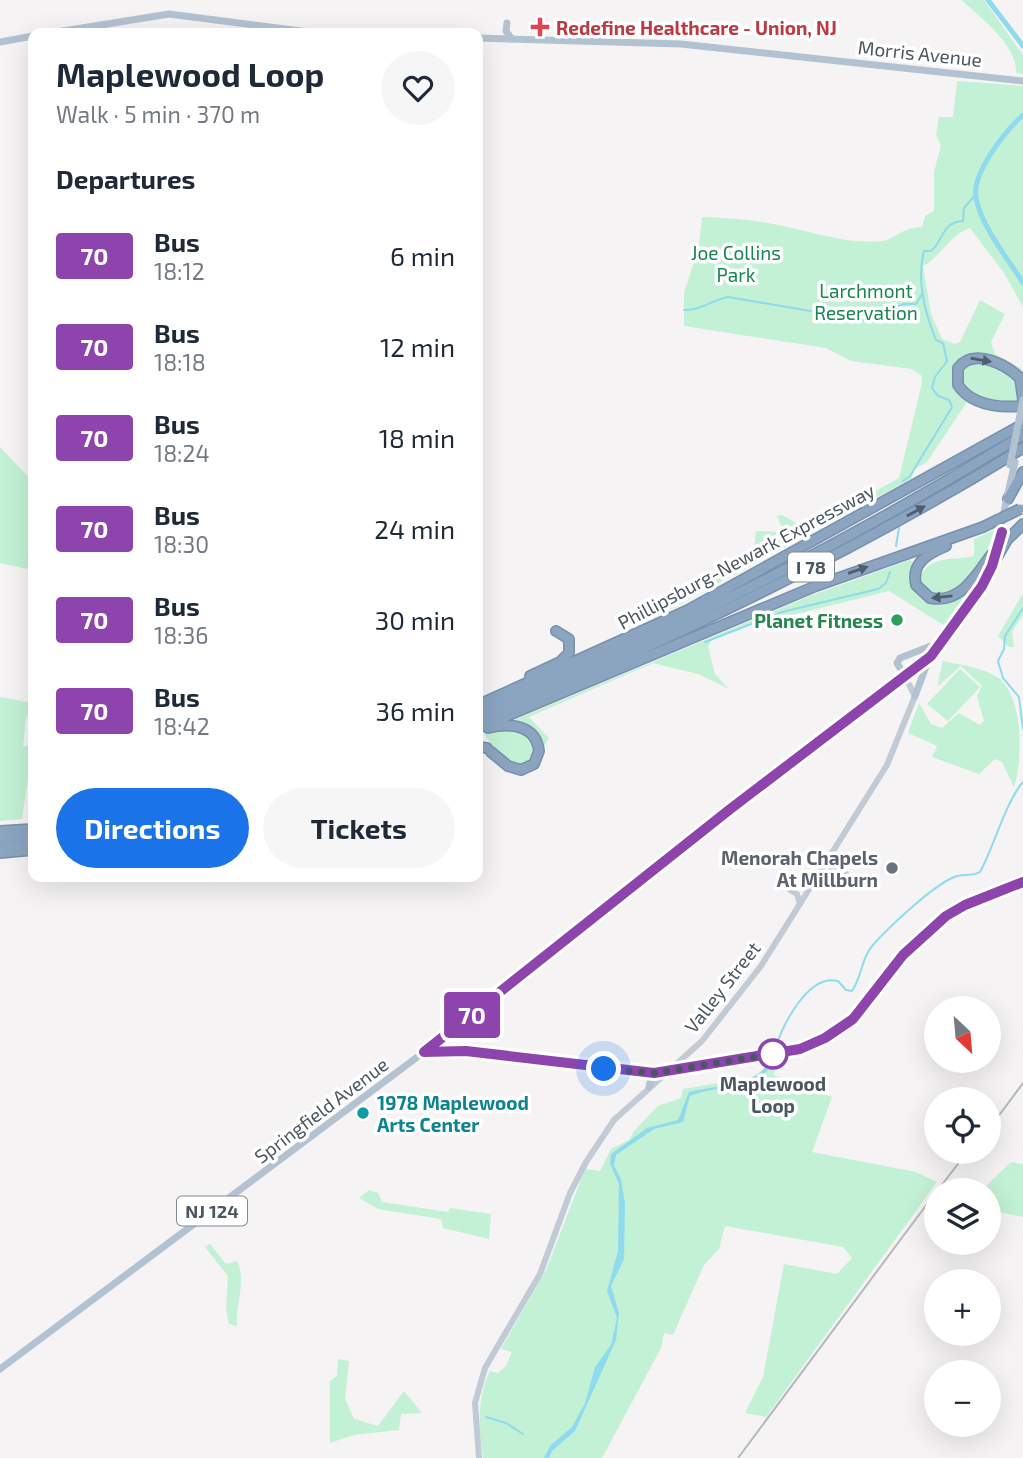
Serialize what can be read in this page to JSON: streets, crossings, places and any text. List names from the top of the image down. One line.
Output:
{"streets":{"highway":["Phillipsburg-Newark Expressway","I 78"],"main road":["Morris Avenue","Valley Street","Springfield Avenue","NJ 124"]},"crossings":[["Phillipsburg-Newark Expressway","I 78"],["Phillipsburg-Newark Expressway","Springfield Avenue"]],"parks":["Joe Collins Park","Larchmont Reservation"],"places":{"health":["Redefine Healthcare - Union, NJ"],"other":["Planet Fitness","Menorah Chapels At Millburn","Maplewood Loop","1978 Maplewood Arts Center"]},"lines":["bus line 70"],"north":"bottom right","page":{"on_map":"70","heading":[["Maplewood Loop","Walk · 5 min · 370 m"],"Departures"],"list":[{"mark":"70","name":"Bus","note":"18:12","value":"6 min"},{"mark":"70","name":"Bus","note":"18:18","value":"12 min"},{"mark":"70","name":"Bus","note":"18:24","value":"18 min"},{"mark":"70","name":"Bus","note":"18:30","value":"24 min"},{"mark":"70","name":"Bus","note":"18:36","value":"30 min"},{"mark":"70","name":"Bus","note":"18:42","value":"36 min"}],"buttons":["Directions","Tickets"],"map_buttons":["+","−"]}}
